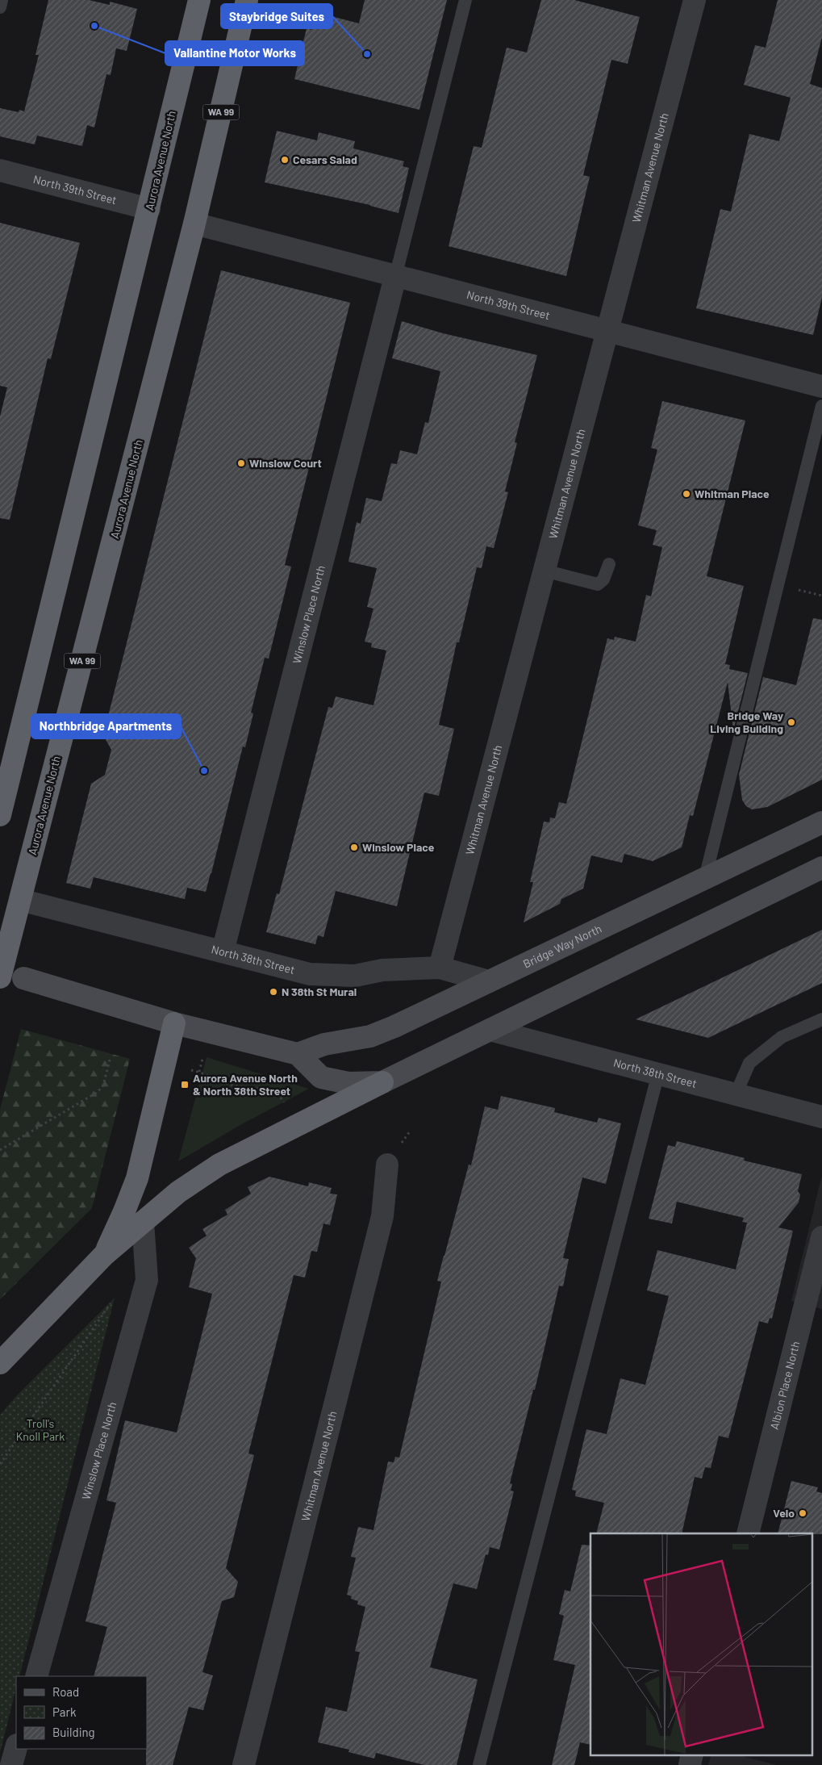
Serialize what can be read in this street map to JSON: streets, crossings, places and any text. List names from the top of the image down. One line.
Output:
{"streets":{"highway":["WA 99","Aurora Avenue North"],"main road":["Bridge Way North"],"street":["Whitman Avenue North","North 39th Street","Winslow Place North","North 38th Street","Albion Place North"]},"crossings":[["Aurora Avenue North","North 39th Street"],["Aurora Avenue North","North 38th Street"],["Whitman Avenue North","North 39th Street"],["Whitman Avenue North","North 38th Street"],["North 39th Street","Winslow Place North"],["Winslow Place North","North 38th Street"],["Bridge Way North","North 38th Street"]],"parks":["Troll's Knoll Park"],"places":{"other":["Vallantine Motor Works","Staybridge Suites","Cesars Salad","Winslow Court","Whitman Place","Bridge Way Living Building","Northbridge Apartments","Winslow Place","N 38th St Mural","Velo"],"transit":["Aurora Avenue North & North 38th Street"]},"legend":["Road","Park","Building"]}
